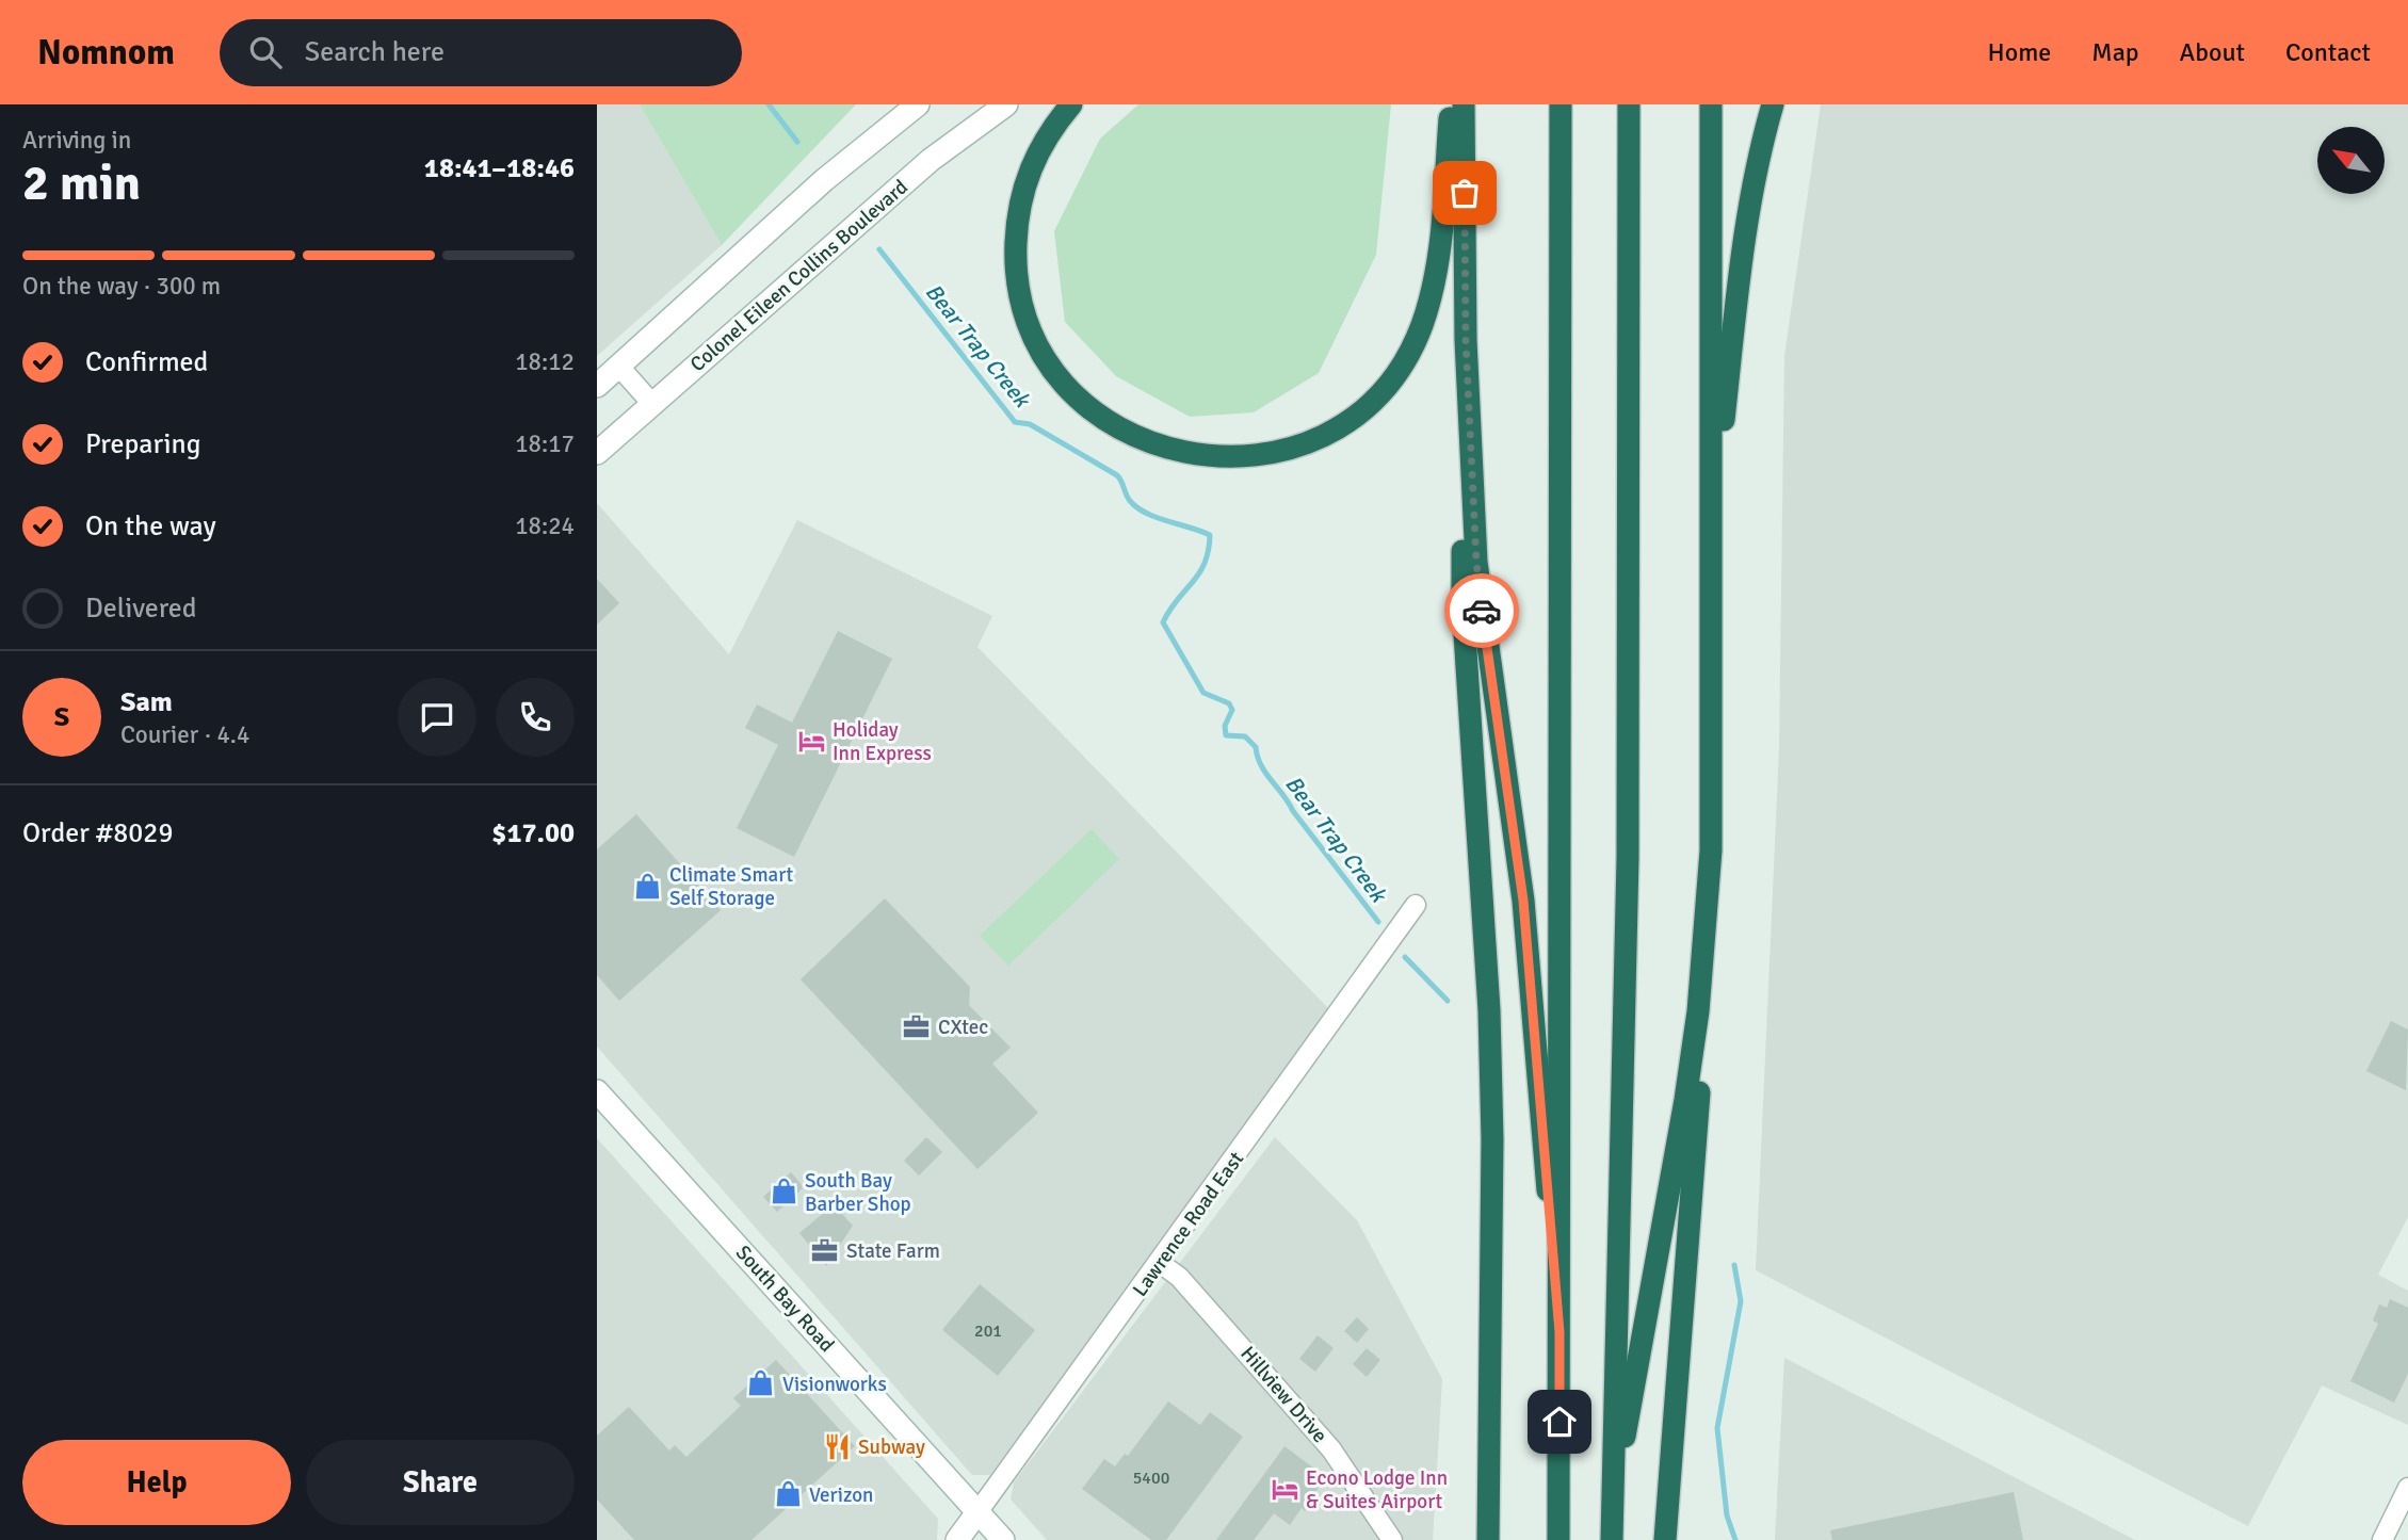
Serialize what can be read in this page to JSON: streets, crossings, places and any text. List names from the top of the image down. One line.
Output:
{"streets":{"main road":["Colonel Eileen Collins Boulevard","Lawrence Road East","South Bay Road"],"street":["Hillview Drive"]},"crossings":[["Lawrence Road East","South Bay Road"],["Lawrence Road East","Hillview Drive"]],"water":["Bear Trap Creek"],"places":{"hotel":["Holiday Inn Express","Econo Lodge Inn & Suites Airport"],"shop":["Climate Smart Self Storage","South Bay Barber Shop","Visionworks","Verizon"],"office":["CXtec","State Farm"],"restaurant":["Subway"]},"house_numbers":["201","5400"],"north":"top left","page":{"header":"Nomnom","search":"Search here","nav":["Home","Map","About","Contact"],"heading":["2 min","Arriving in","18:41–18:46"],"panel":["Sam","Courier · 4.4","Order #8029","$17.00"],"bar":"On the way · 300 m","list":[["Confirmed","18:12"],["Preparing","18:17"],["On the way","18:24"],"Delivered"],"round":"S","buttons":["Help","Share"]}}
